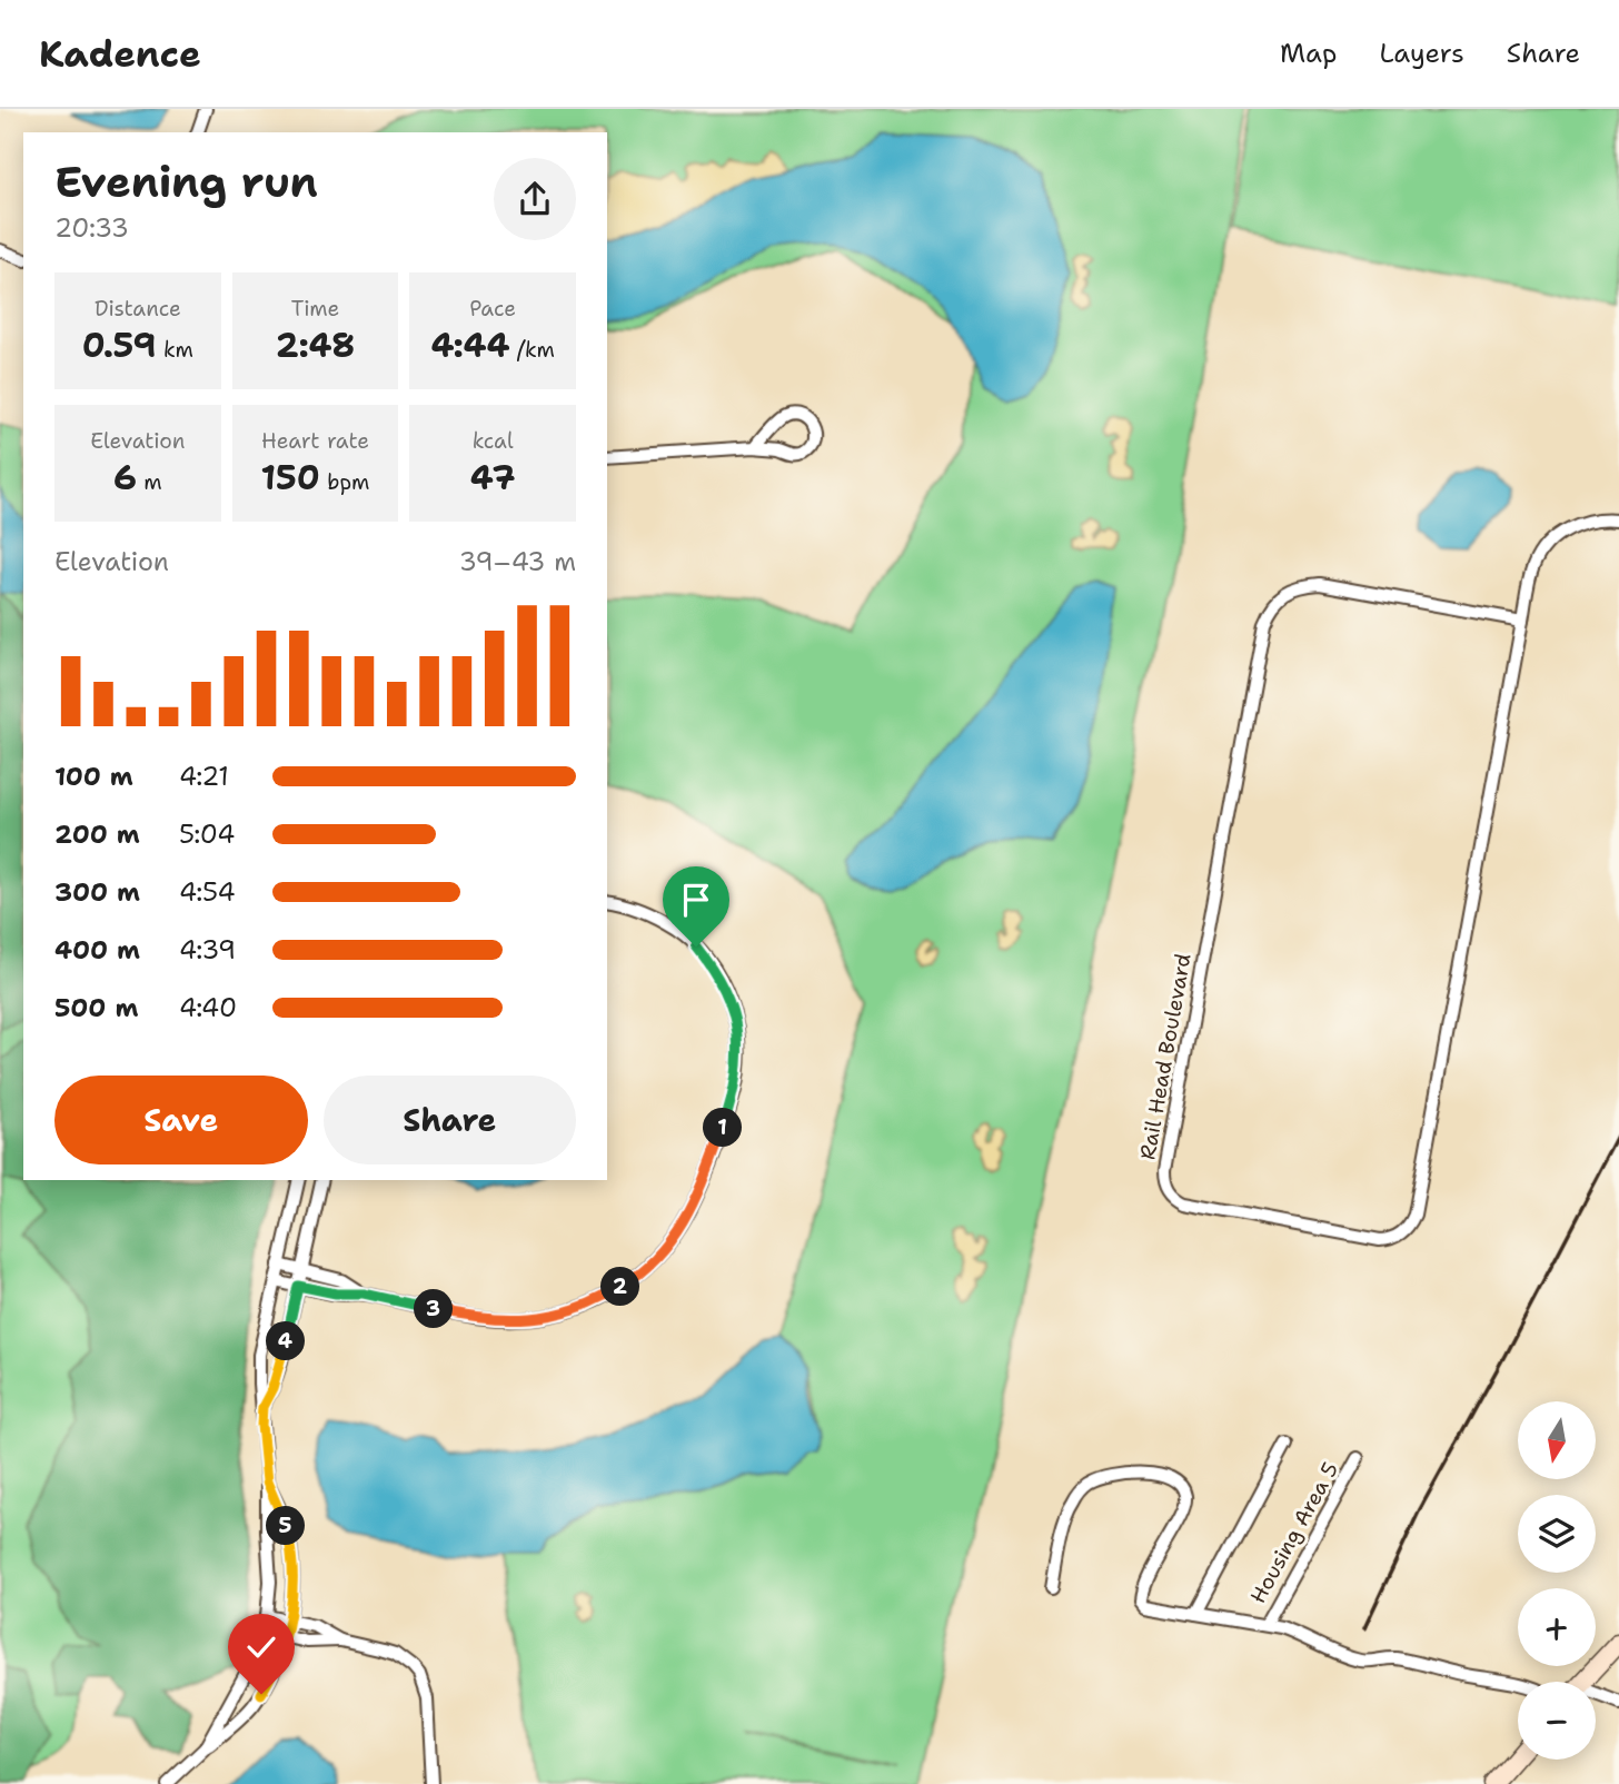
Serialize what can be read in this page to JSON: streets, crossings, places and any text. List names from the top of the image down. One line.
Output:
{"streets":{"street":["Rail Head Boulevard","Housing Area 5"]},"north":"bottom","page":{"header":"Kadence","nav":["Map","Layers","Share"],"heading":["Evening run","20:33"],"stats":[["Distance","0.59 km"],["Time","2:48"],["Pace","4:44 /km"],["Elevation","6 m"],["Heart rate","150 bpm"],["kcal","47"]],"chart":["Elevation","39–43 m"],"list":[{"name":"100 m","note":"4:21"},{"name":"200 m","note":"5:04"},{"name":"300 m","note":"4:54"},{"name":"400 m","note":"4:39"},{"name":"500 m","note":"4:40"}],"buttons":["Save","Share"],"pins":["1","2","3","4","5"],"map_buttons":["+","−"]}}
